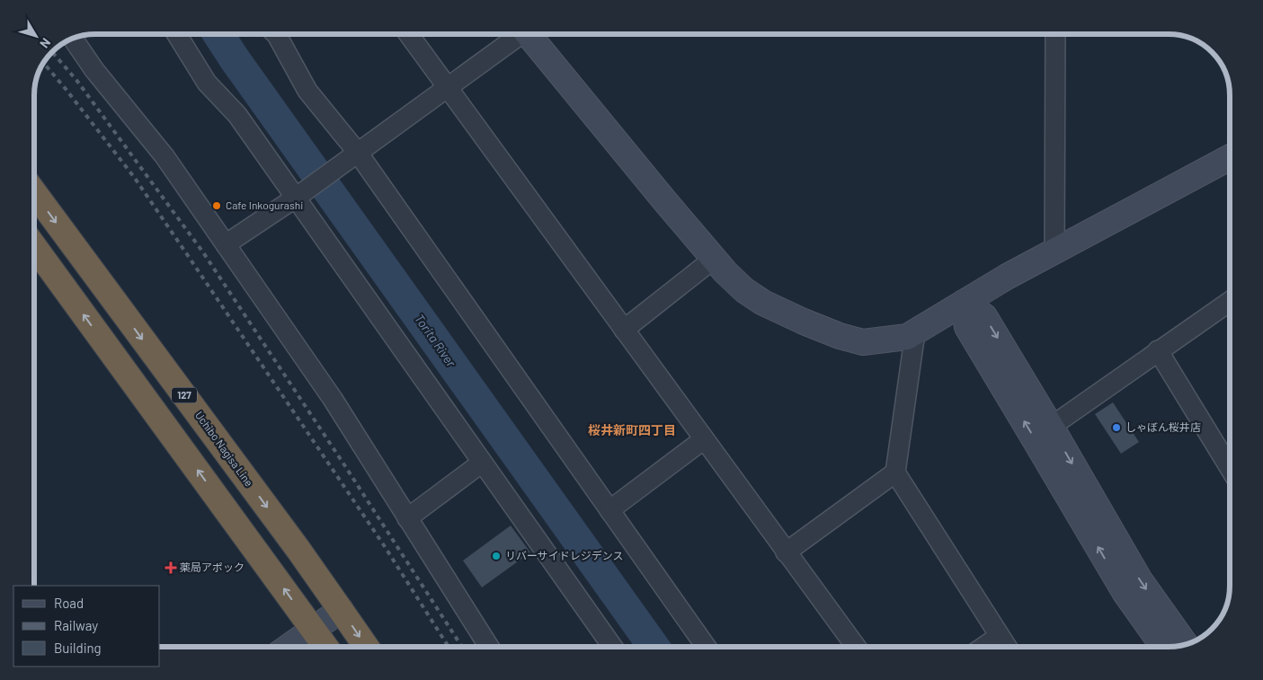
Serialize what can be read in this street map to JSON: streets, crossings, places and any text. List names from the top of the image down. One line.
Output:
{"streets":{"highway":["127","Uchibo Nagisa Line"]},"districts":["桜井新町四丁目"],"water":["Torita River"],"places":{"other":["Cafe Inkogurashi","しゃぼん桜井店","リバーサイドレジデンス"],"health":["薬局アポック"]},"legend":["Road","Railway","Building"],"north":"bottom right"}
